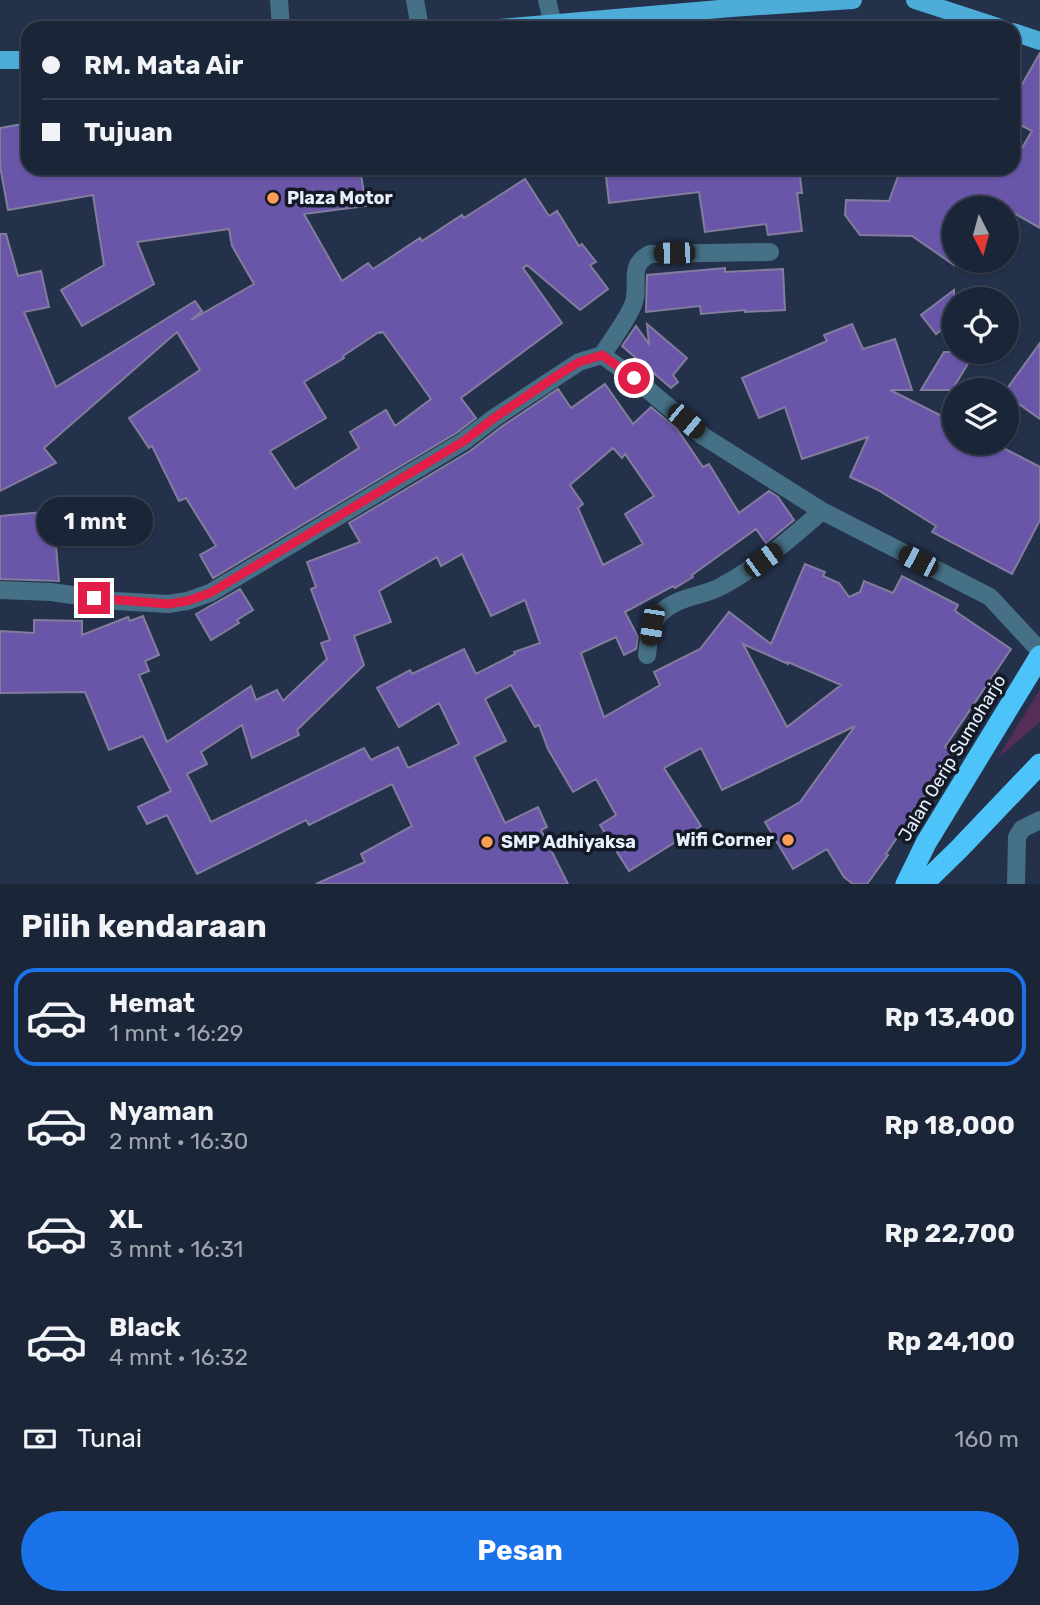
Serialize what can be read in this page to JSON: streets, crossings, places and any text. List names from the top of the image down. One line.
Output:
{"streets":{"highway":["Jalan Oerip Sumoharjo"]},"places":["Plaza Motor","Wifi Corner","SMP Adhiyaksa"],"north":"bottom","page":{"banner":["RM. Mata Air","Tujuan"],"bubble":"1 mnt","heading":"Pilih kendaraan","list":[{"name":"Hemat","note":"1 mnt · 16:29","value":"Rp 13,400"},{"name":"Nyaman","note":"2 mnt · 16:30","value":"Rp 18,000"},{"name":"XL","note":"3 mnt · 16:31","value":"Rp 22,700"},{"name":"Black","note":"4 mnt · 16:32","value":"Rp 24,100"}],"pay":["Tunai","160 m"],"buttons":"Pesan"}}
